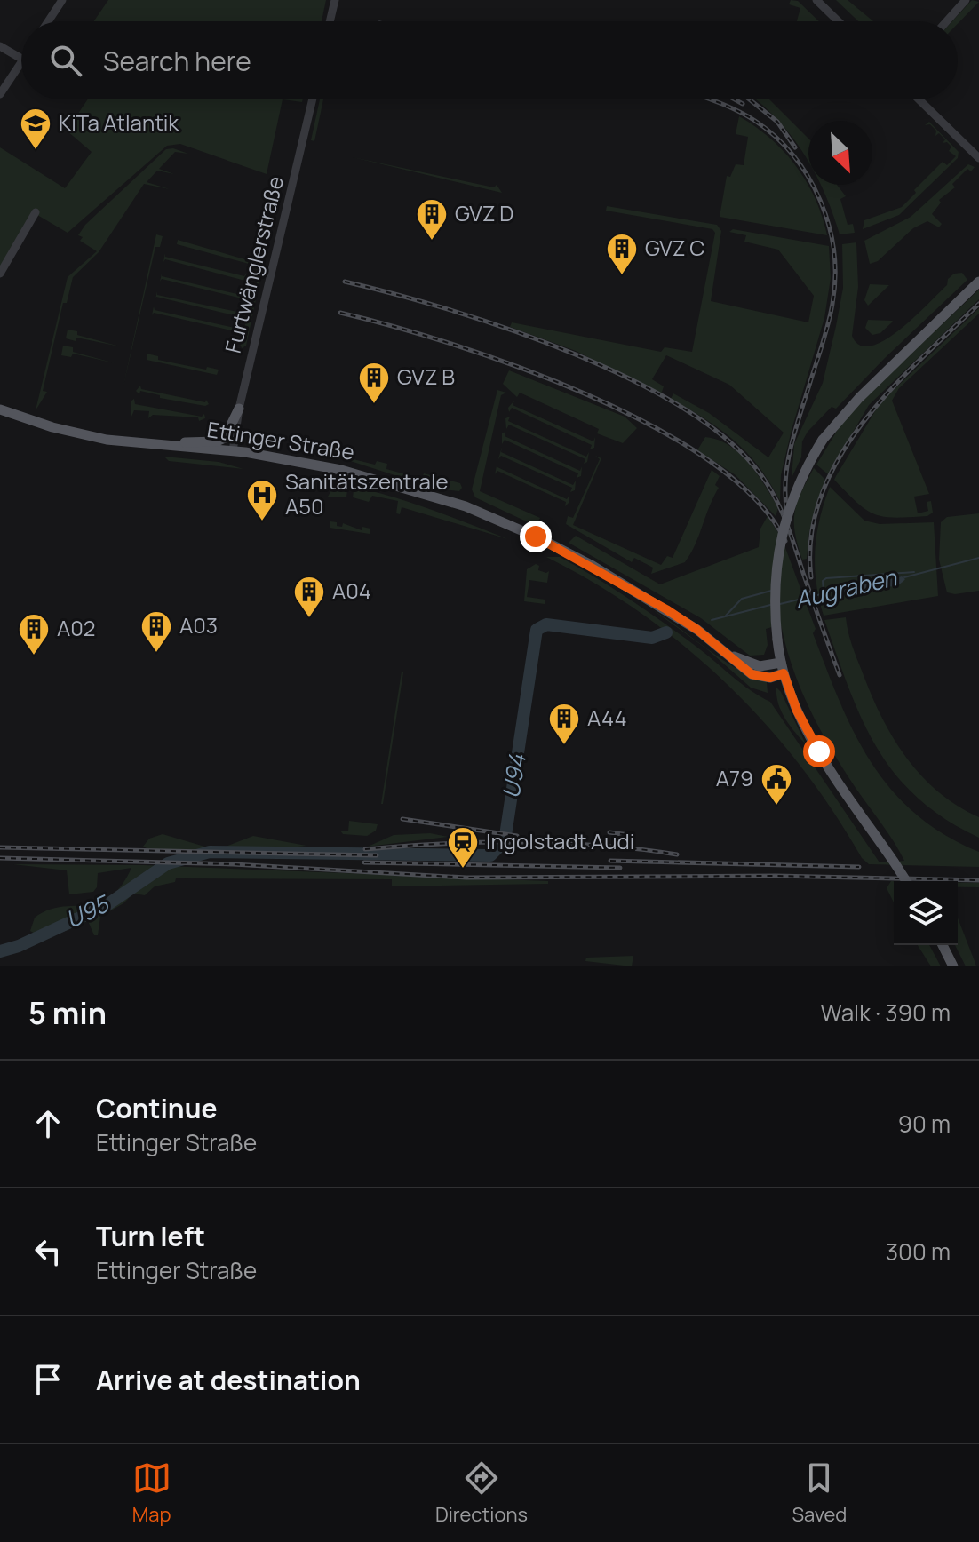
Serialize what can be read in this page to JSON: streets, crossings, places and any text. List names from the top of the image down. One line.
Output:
{"streets":{"main road":["Ettinger Straße"],"street":["Furtwänglerstraße"]},"crossings":[["Furtwänglerstraße","Ettinger Straße"]],"water":["Augraben","U94","U95"],"places":{"school or university":["KiTa Atlantik"],"building":["GVZ D","GVZ C","GVZ B","A04","A03","A02","A44"],"hospital":["Sanitätszentrale A50"],"public building":["A79"],"station":["Ingolstadt Audi"]},"north":"bottom right","page":{"search":"Search here","heading":["5 min","Walk · 390 m"],"list":[["Continue","Ettinger Straße","90 m"],["Turn left","Ettinger Straße","300 m"],"Arrive at destination"],"nav":["Map","Directions","Saved"]}}
